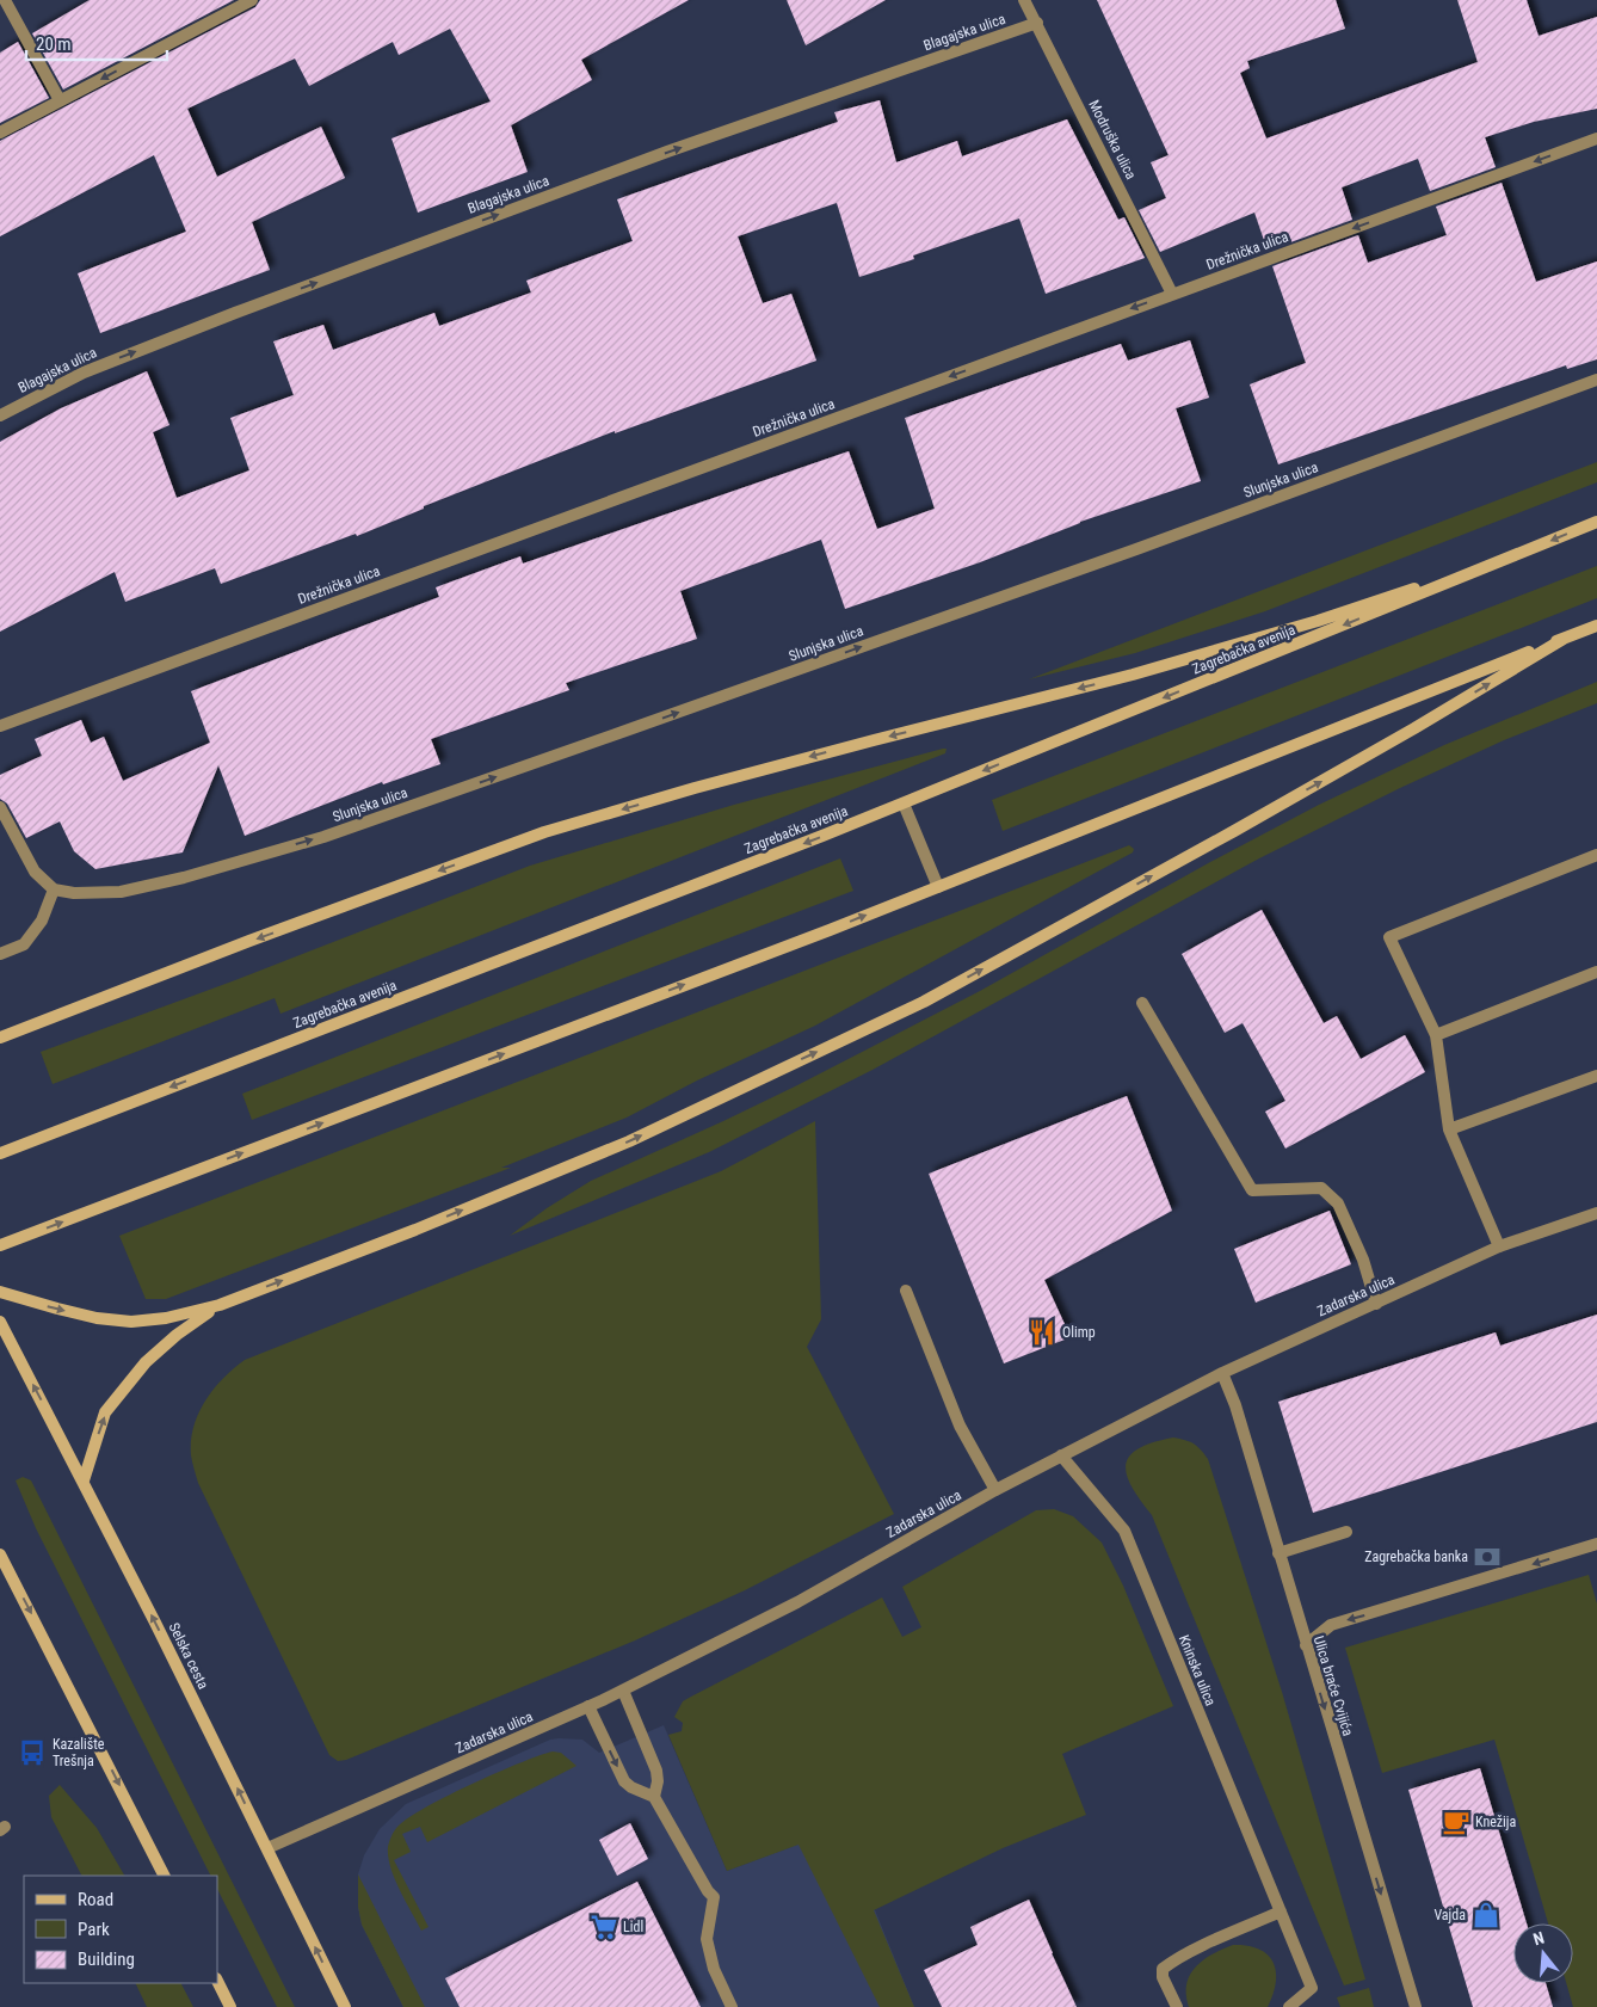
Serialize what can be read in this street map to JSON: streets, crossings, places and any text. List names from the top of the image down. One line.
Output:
{"streets":{"main road":["Zagrebačka avenija","Selska cesta"],"street":["Blagajska ulica","Modruška ulica","Drežnička ulica","Slunjska ulica","Zadarska ulica","Kninska ulica","Ulica braće Cvijića"]},"crossings":[["Blagajska ulica","Modruška ulica"],["Modruška ulica","Drežnička ulica"],["Zadarska ulica","Selska cesta"],["Zadarska ulica","Kninska ulica"],["Zadarska ulica","Ulica braće Cvijića"]],"one_way":["Blagajska ulica","Drežnička ulica","Slunjska ulica","Ulica braće Cvijića"],"places":{"restaurant":["Olimp"],"bank":["Zagrebačka banka"],"bus stop":["Kazalište Trešnja"],"cafe":["Knežija"],"shop":["Vajda"],"supermarket":["Lidl"]},"legend":["Road","Park","Building"],"scale_bar":"20 m","north":"top"}
